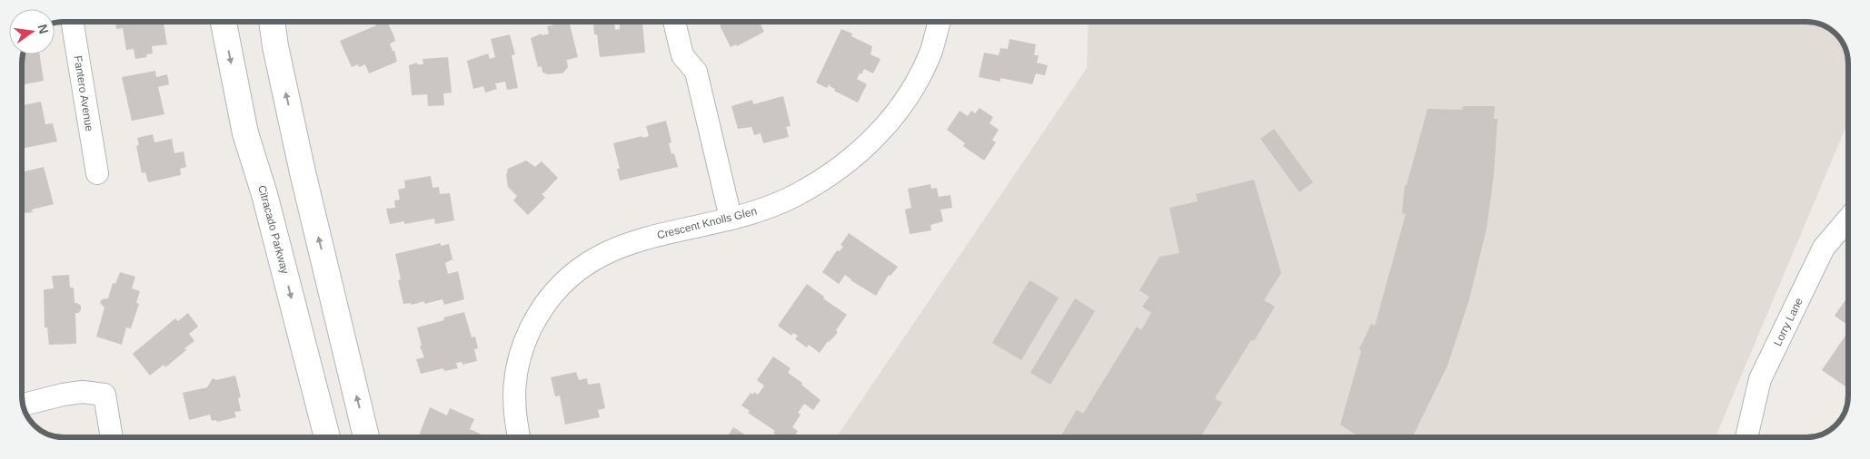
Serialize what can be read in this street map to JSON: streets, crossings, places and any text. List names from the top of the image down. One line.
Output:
{"streets":{"street":["Fantero Avenue","Crescent Knolls Glen","Citracado Parkway","Lorry Lane"]},"north":"right"}
